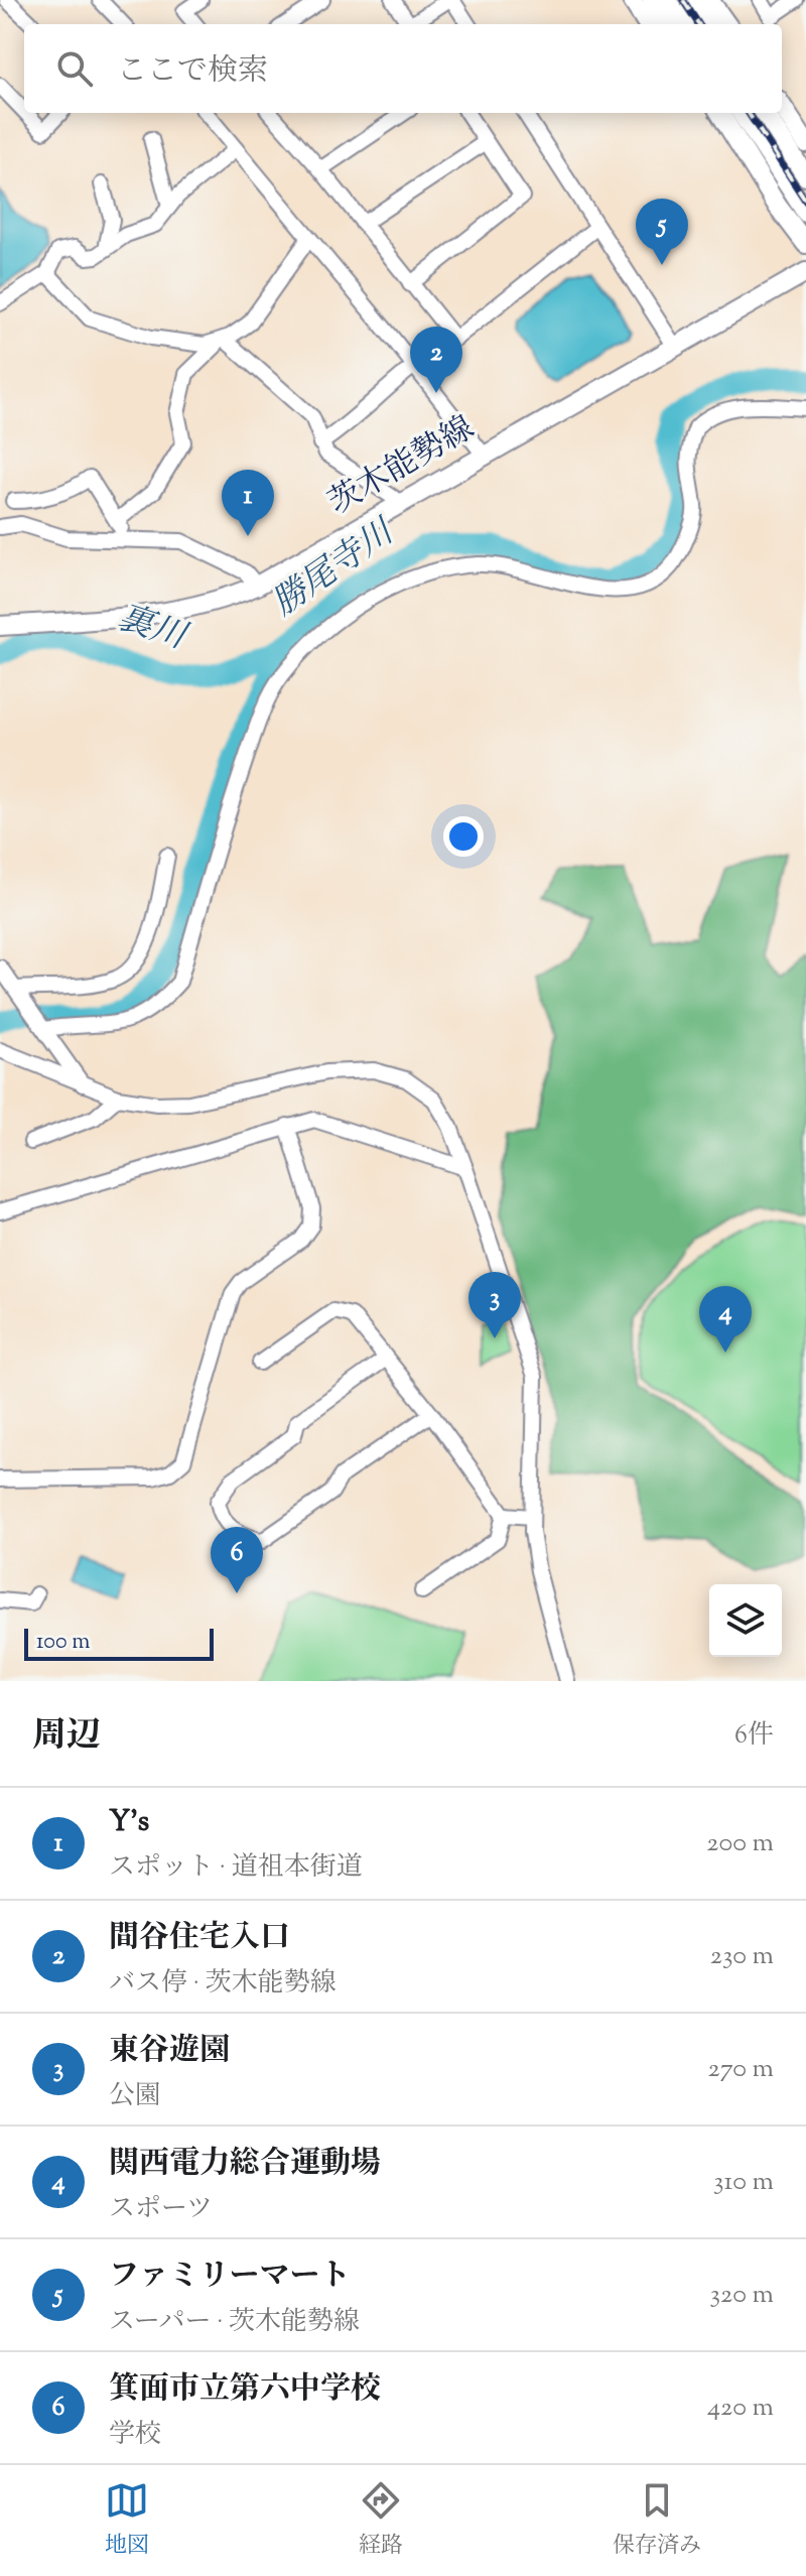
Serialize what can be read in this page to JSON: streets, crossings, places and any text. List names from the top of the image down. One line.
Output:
{"streets":{"main road":["茨木能勢線"]},"water":["勝尾寺川","裏川"],"scale_bar":"100 m","page":{"search":"ここで検索","pins":["5","2","1","3","4","6"],"scale":"100 m","heading":["周辺","6件"],"list":[{"mark":"1","name":"Y's","note":"スポット · 道祖本街道","value":"200 m"},{"mark":"2","name":"間谷住宅入口","note":"バス停 · 茨木能勢線","value":"230 m"},{"mark":"3","name":"東谷遊園","note":"公園","value":"270 m"},{"mark":"4","name":"関西電力総合運動場","note":"スポーツ","value":"310 m"},{"mark":"5","name":"ファミリーマート","note":"スーパー · 茨木能勢線","value":"320 m"},{"mark":"6","name":"箕面市立第六中学校","note":"学校","value":"420 m"}],"nav":["地図","経路","保存済み"]}}
